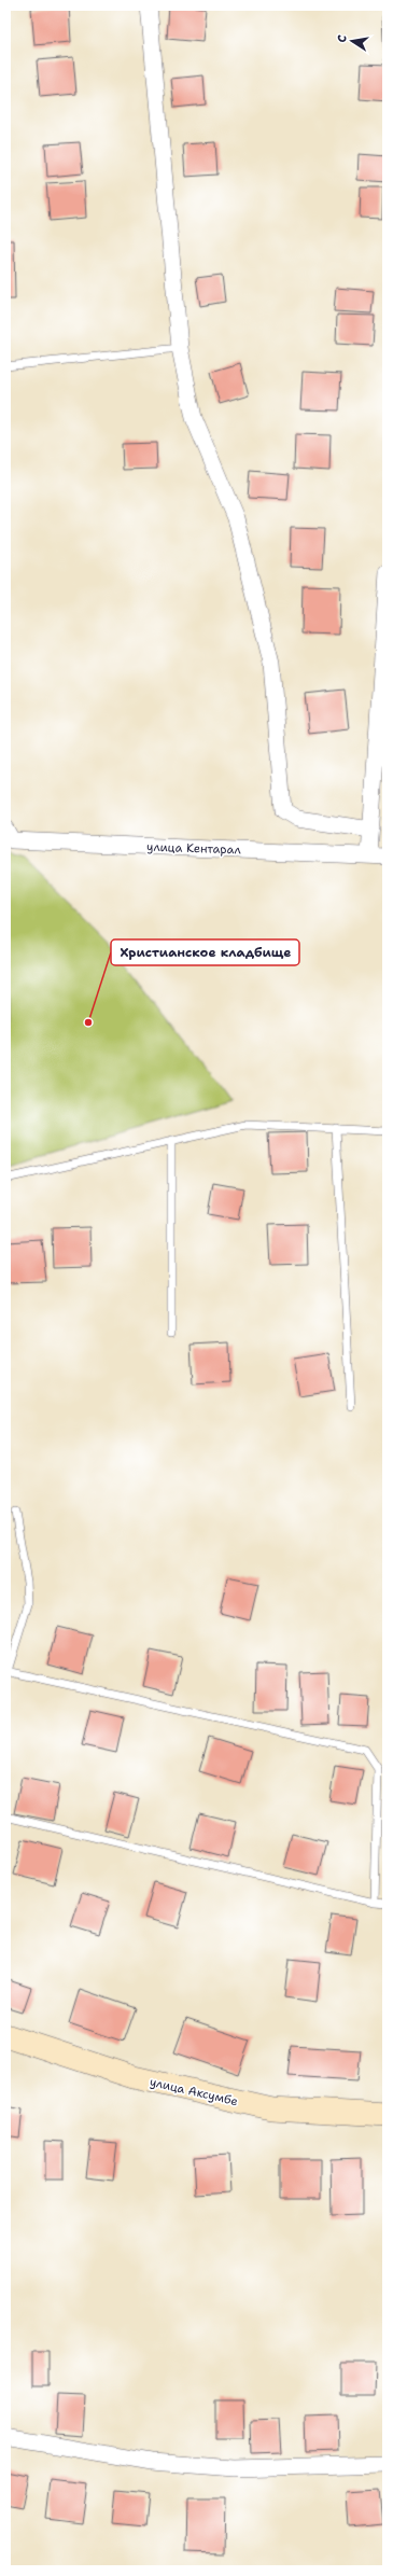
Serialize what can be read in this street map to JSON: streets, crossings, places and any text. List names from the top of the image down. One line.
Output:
{"streets":{"main road":["улица Аксумбе"],"street":["улица Кентарал"]},"places":["Христианское кладбище"],"north":"left"}
